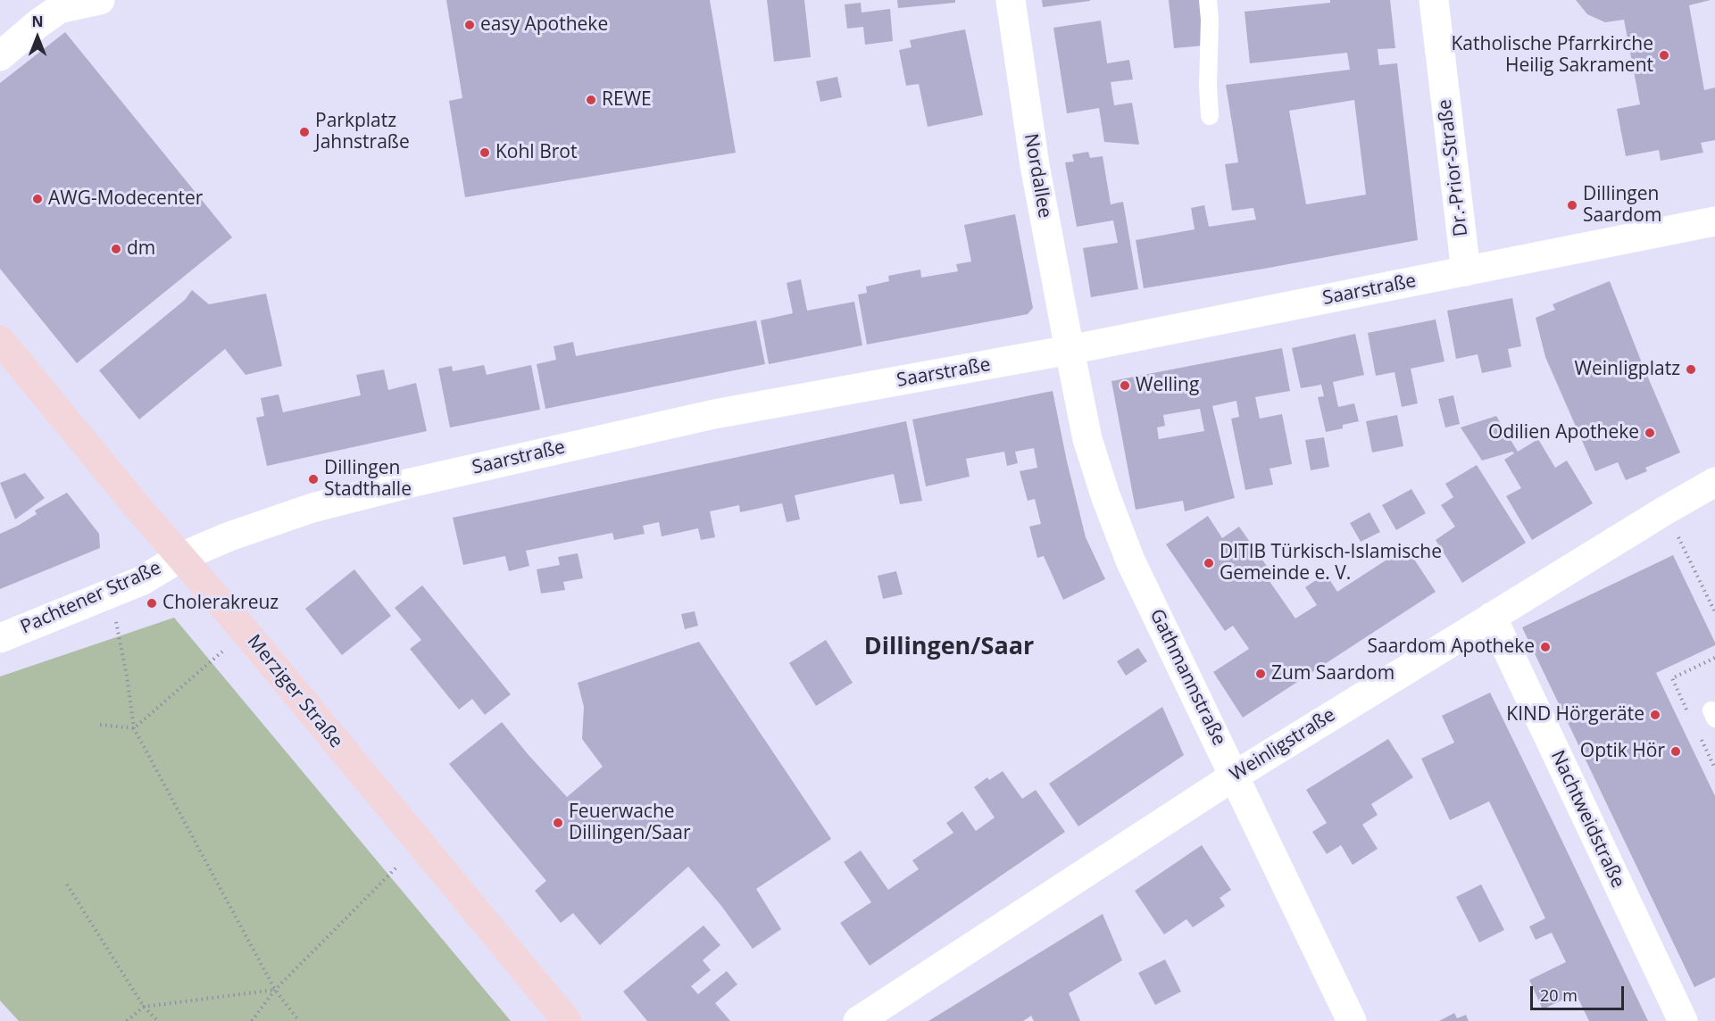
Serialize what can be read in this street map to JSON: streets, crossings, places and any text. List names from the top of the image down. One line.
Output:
{"streets":{"main road":["Merziger Straße"],"street":["Dr.-Prior-Straße","Nordallee","Saarstraße","Pachtener Straße","Gathmannstraße","Weinligstraße","Nachtweidstraße"]},"crossings":[["Dr.-Prior-Straße","Saarstraße"],["Nordallee","Saarstraße"],["Nordallee","Gathmannstraße"],["Saarstraße","Pachtener Straße"],["Saarstraße","Gathmannstraße"],["Saarstraße","Merziger Straße"],["Pachtener Straße","Merziger Straße"],["Gathmannstraße","Weinligstraße"],["Weinligstraße","Nachtweidstraße"]],"districts":["Dillingen/Saar"],"places":["easy Apotheke","Katholische Pfarrkirche Heilig Sakrament","REWE","Parkplatz Jahnstraße","Kohl Brot","AWG-Modecenter","Dillingen Saardom","dm","Weinligplatz","Welling","Odilien Apotheke","Dillingen Stadthalle","DITIB Türkisch-Islamische Gemeinde e. V.","Cholerakreuz","Saardom Apotheke","Zum Saardom","KIND Hörgeräte","Optik Hör","Feuerwache Dillingen/Saar"],"scale_bar":"20 m","north":"top"}
